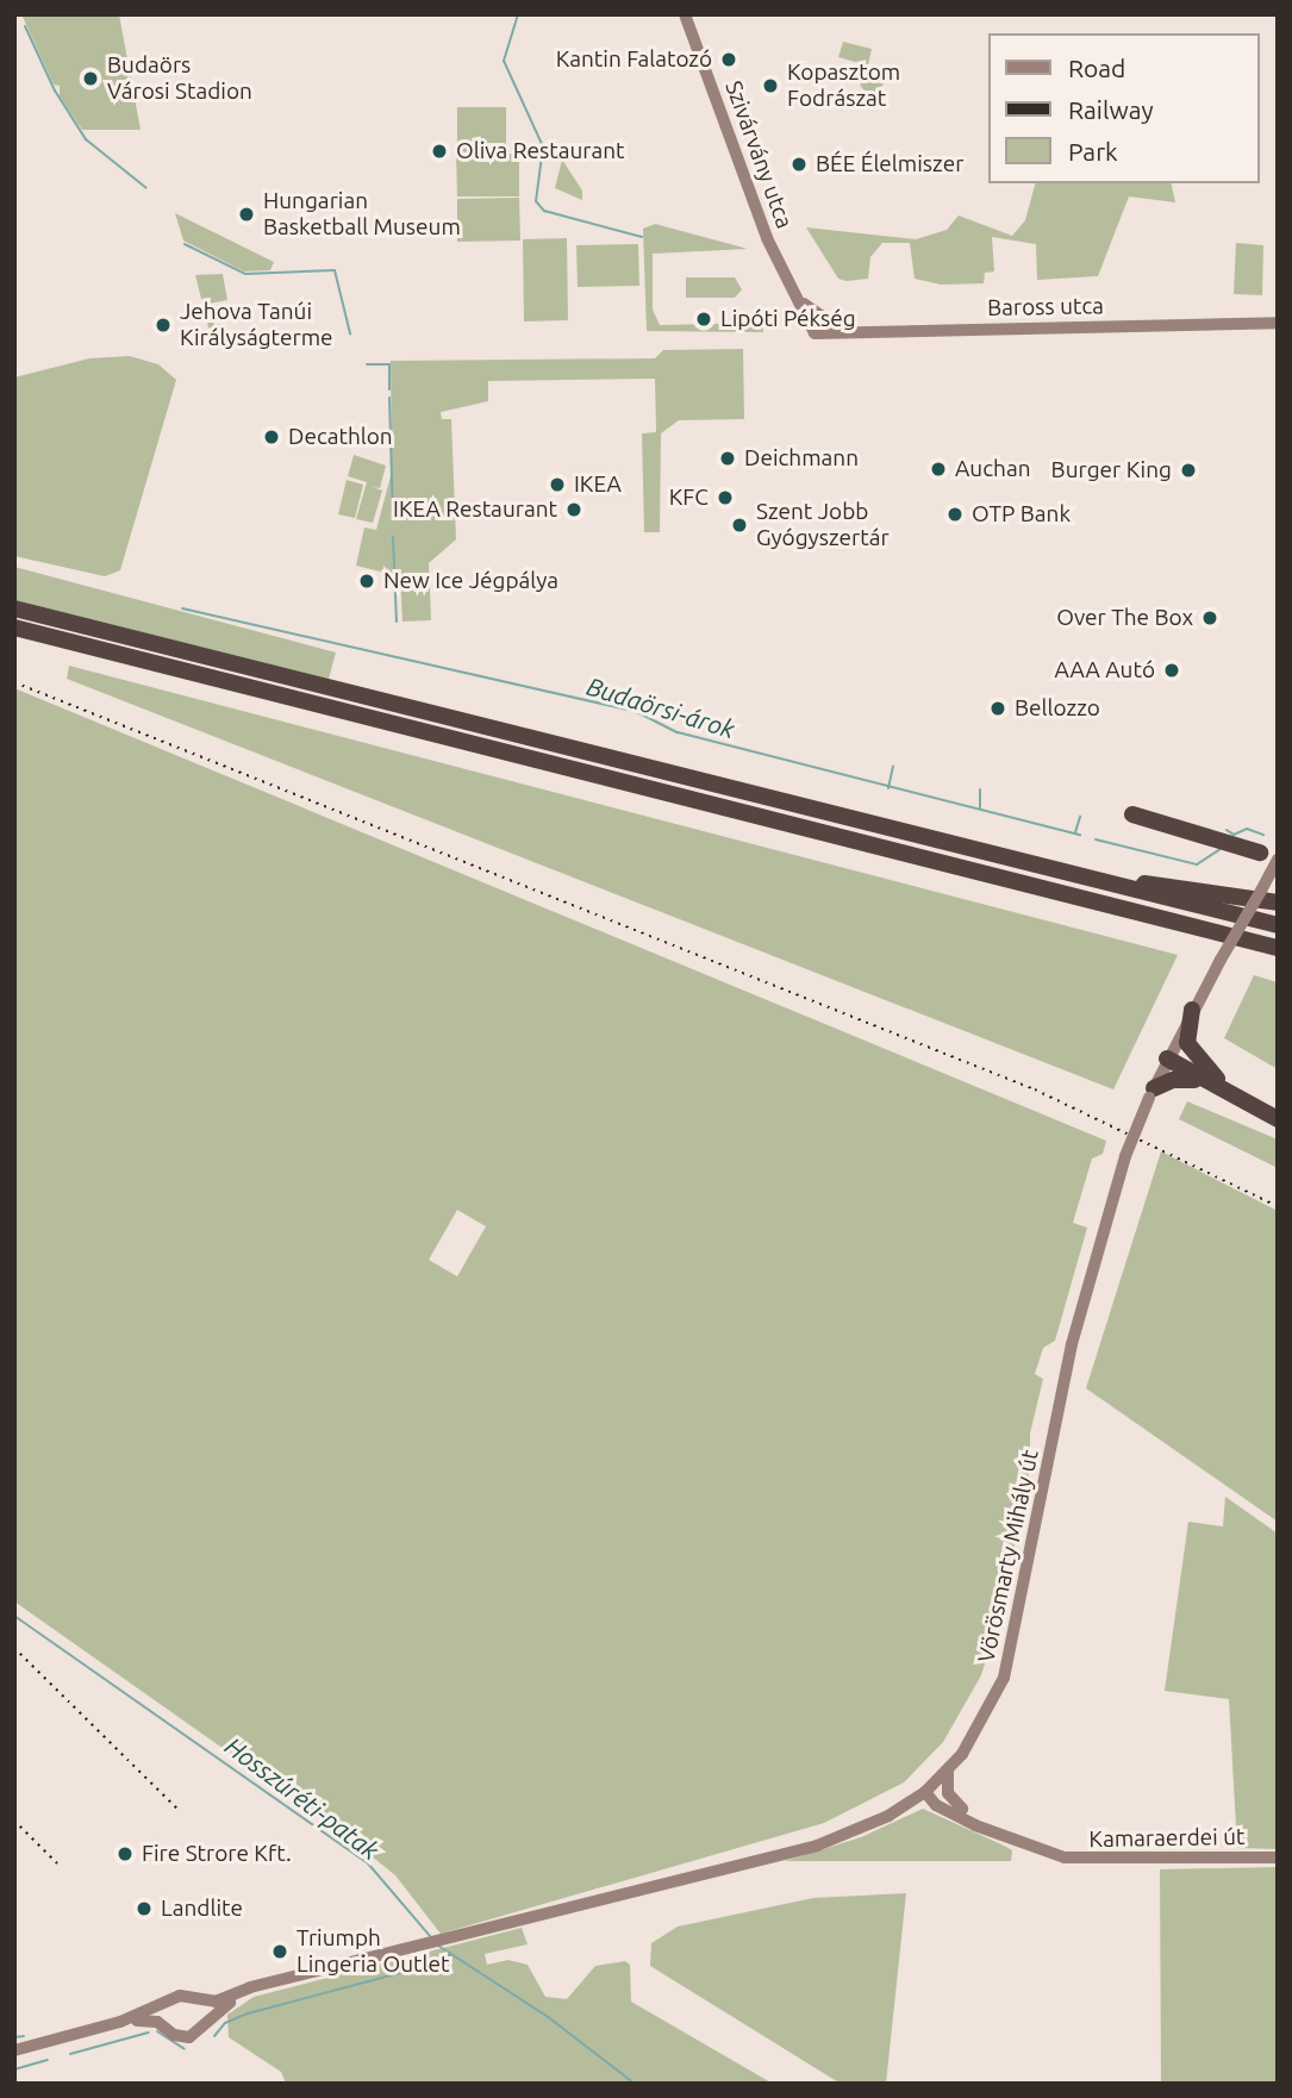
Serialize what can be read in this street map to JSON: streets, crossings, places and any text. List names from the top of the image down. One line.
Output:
{"streets":{"street":["Szivárvány utca","Baross utca","Vörösmarty Mihály út","Kamaraerdei út"]},"crossings":[["Szivárvány utca","Baross utca"],["Vörösmarty Mihály út","Kamaraerdei út"]],"water":["Budaörsi-árok","Hosszúréti-patak"],"places":["Kantin Falatozó","Budaörs Városi Stadion","Kopasztom Fodrászat","Oliva Restaurant","BÉE Élelmiszer","Hungarian Basketball Museum","Lipóti Pékség","Jehova Tanúi Királyságterme","Decathlon","Deichmann","Auchan","Burger King","IKEA","KFC","IKEA Restaurant","OTP Bank","Szent Jobb Gyógyszertár","New Ice Jégpálya","Over The Box","AAA Autó","Bellozzo","Fire Strore Kft.","Landlite","Triumph Lingeria Outlet"],"legend":["Road","Railway","Park"]}
